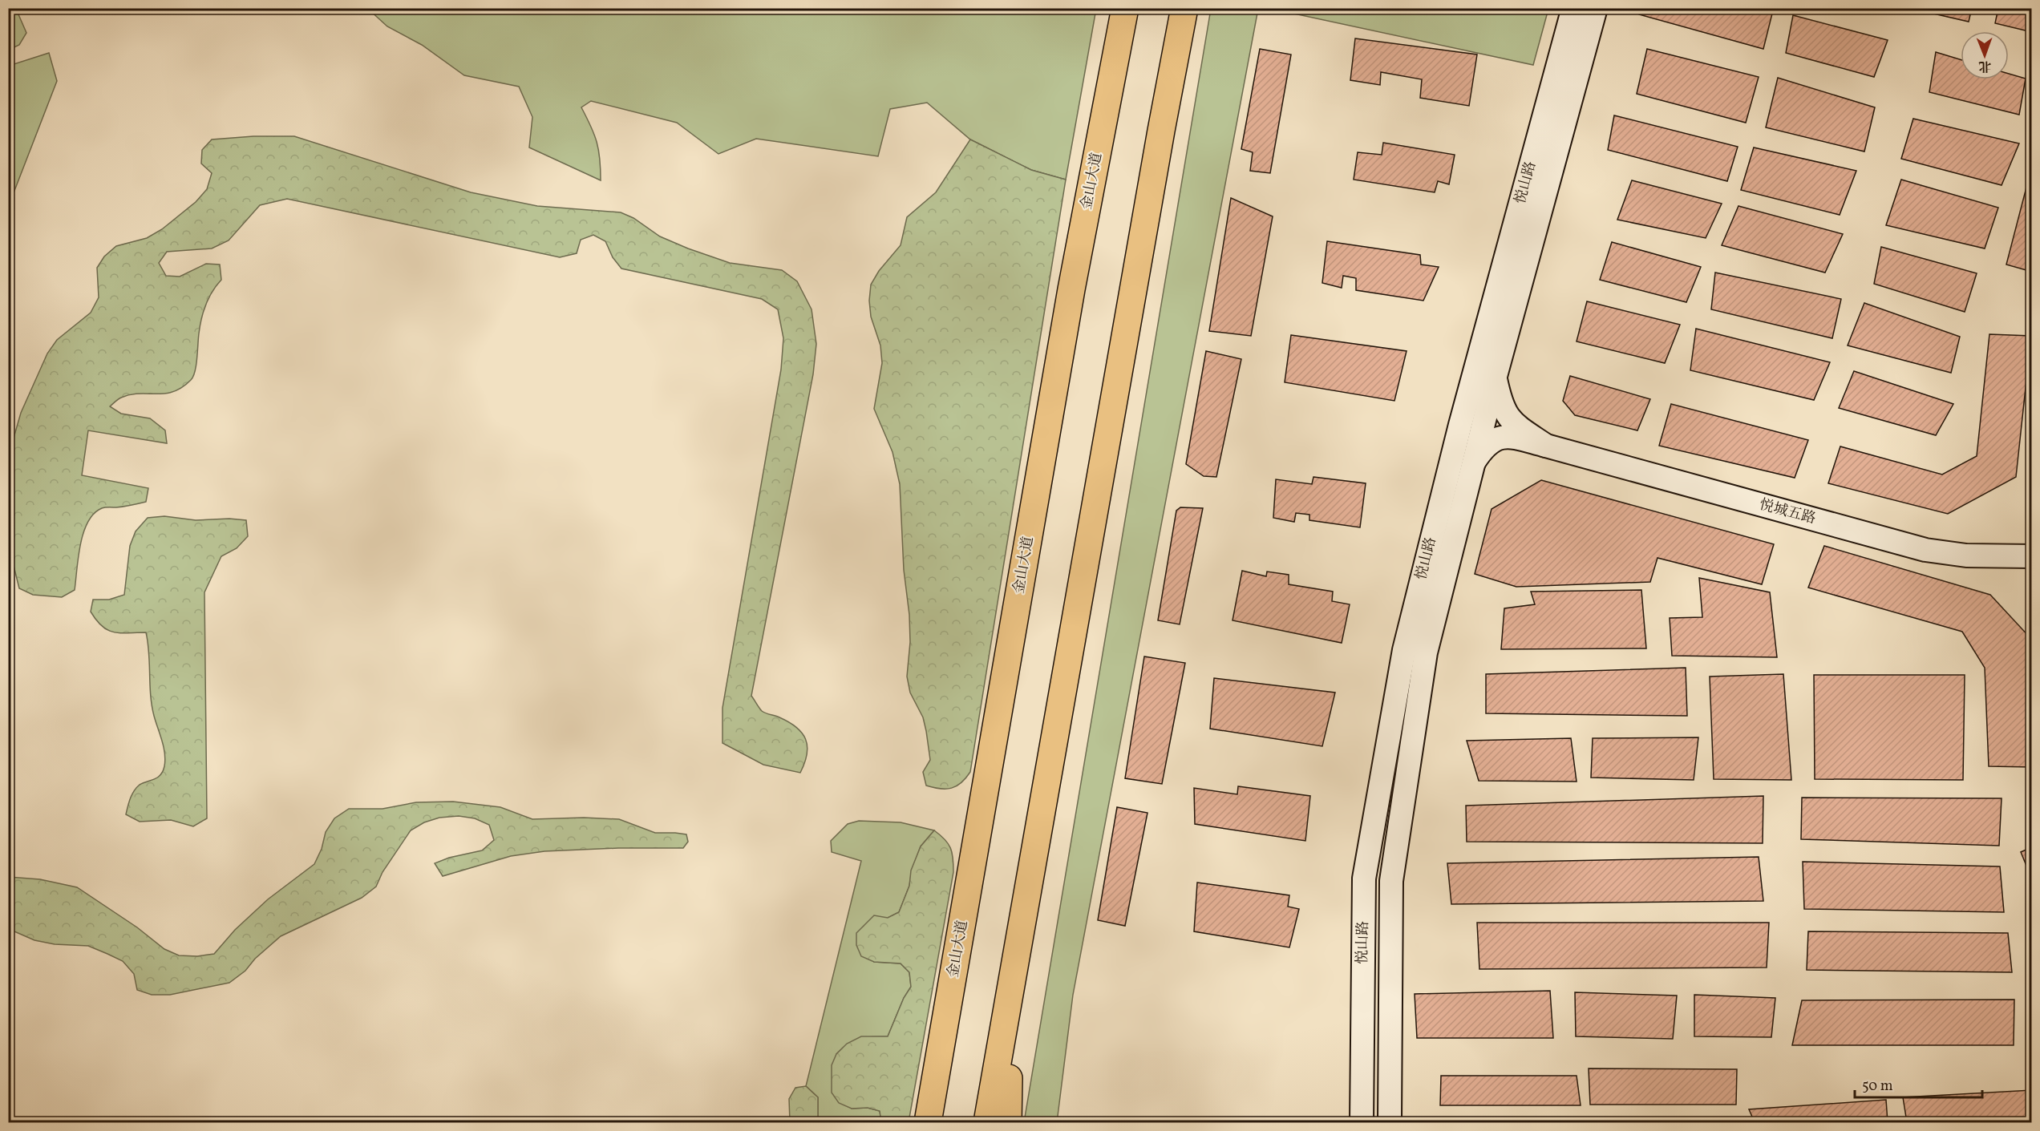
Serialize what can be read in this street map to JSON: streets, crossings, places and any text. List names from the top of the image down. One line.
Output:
{"streets":{"highway":["金山大道"],"main road":["悦山路","悦城五路"]},"crossings":[["悦山路","悦城五路"]],"scale_bar":"50 m","north":"bottom"}
